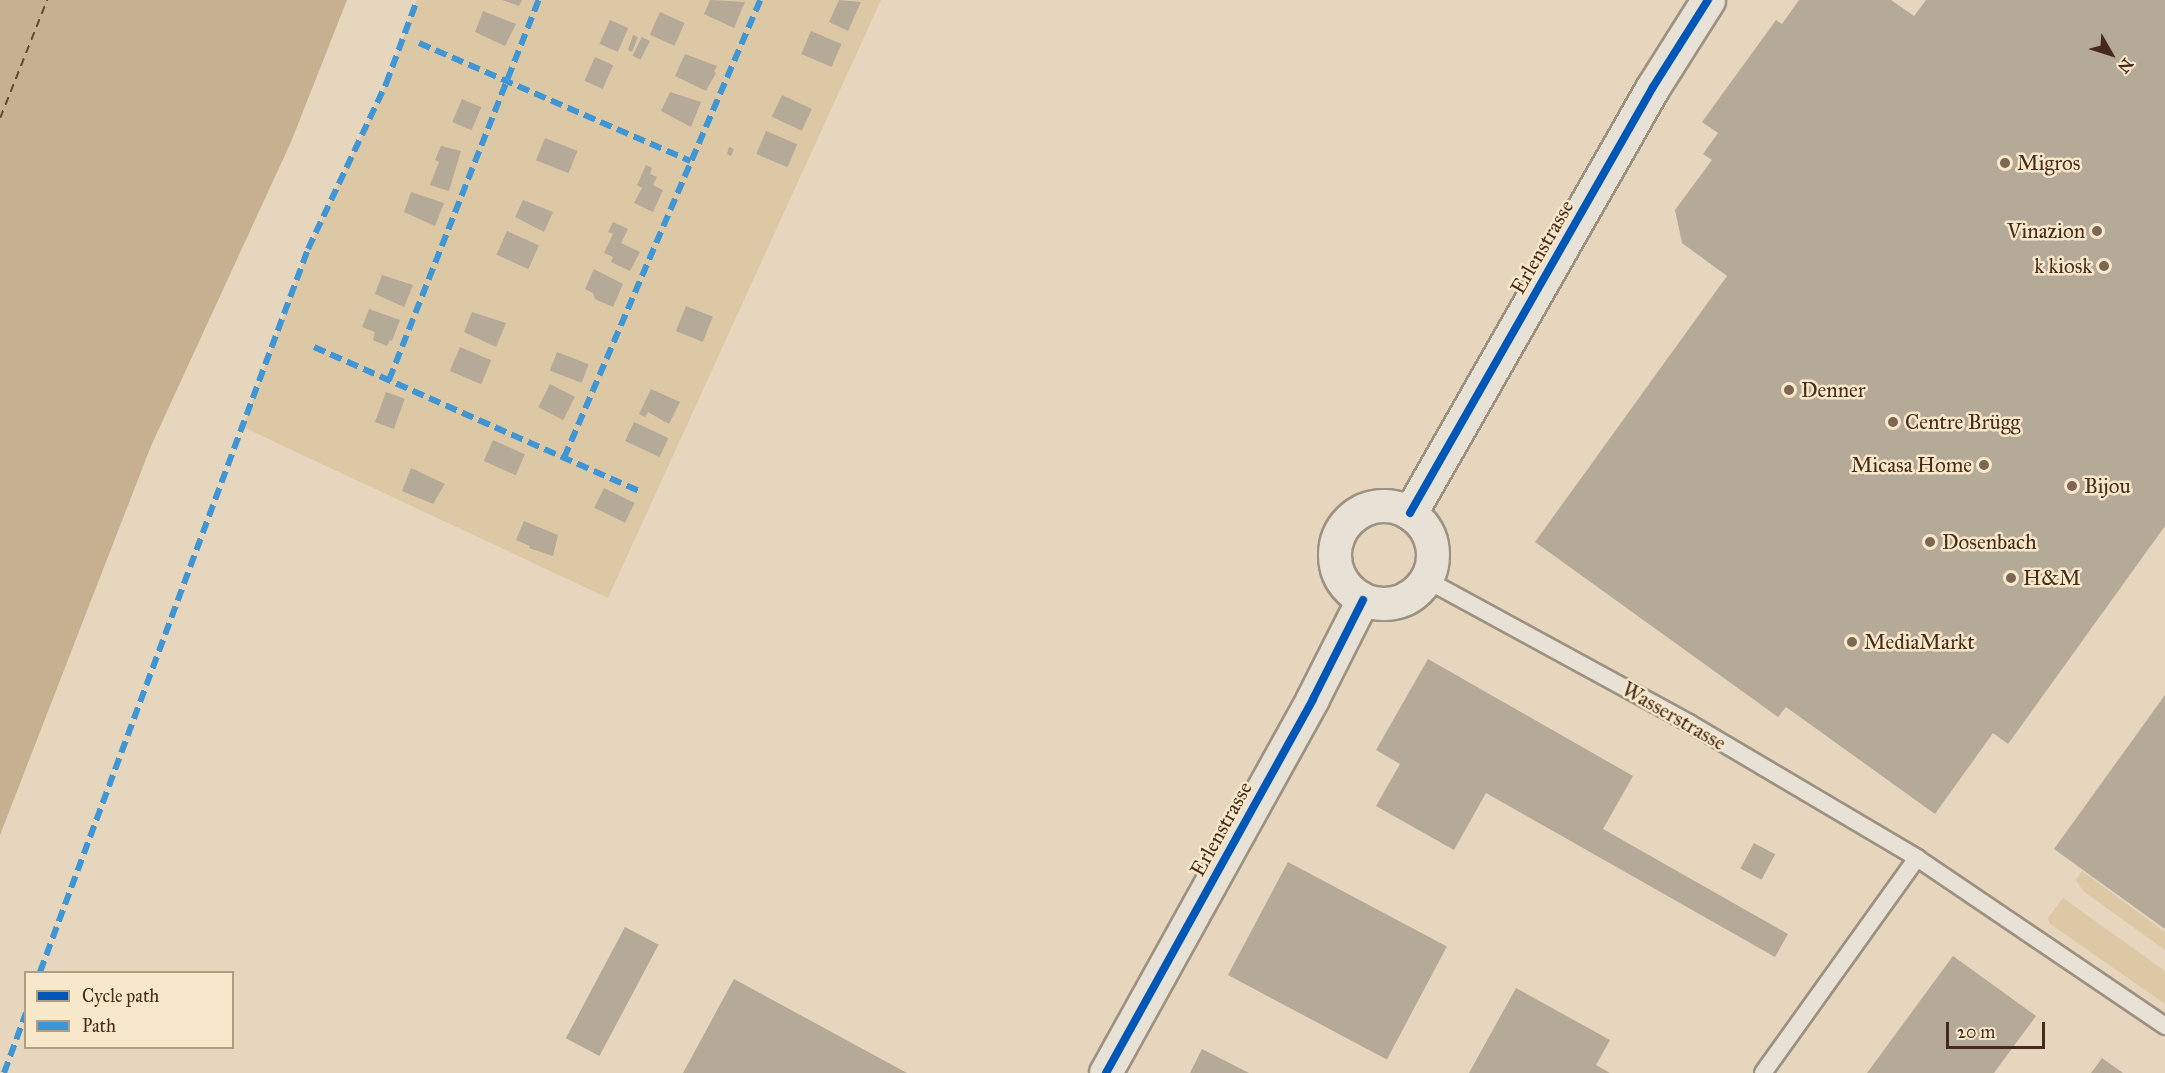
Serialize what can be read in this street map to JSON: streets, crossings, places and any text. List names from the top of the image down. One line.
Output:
{"streets":{"street":["Erlenstrasse"],"lane":["Wasserstrasse"]},"crossings":[["Erlenstrasse","Wasserstrasse"]],"places":["Migros","Vinazion","k kiosk","Denner","Centre Brügg","Micasa Home","Bijou","Dosenbach","H&M","MediaMarkt"],"legend":["Cycle path","Path"],"scale_bar":"20 m","north":"bottom right"}
